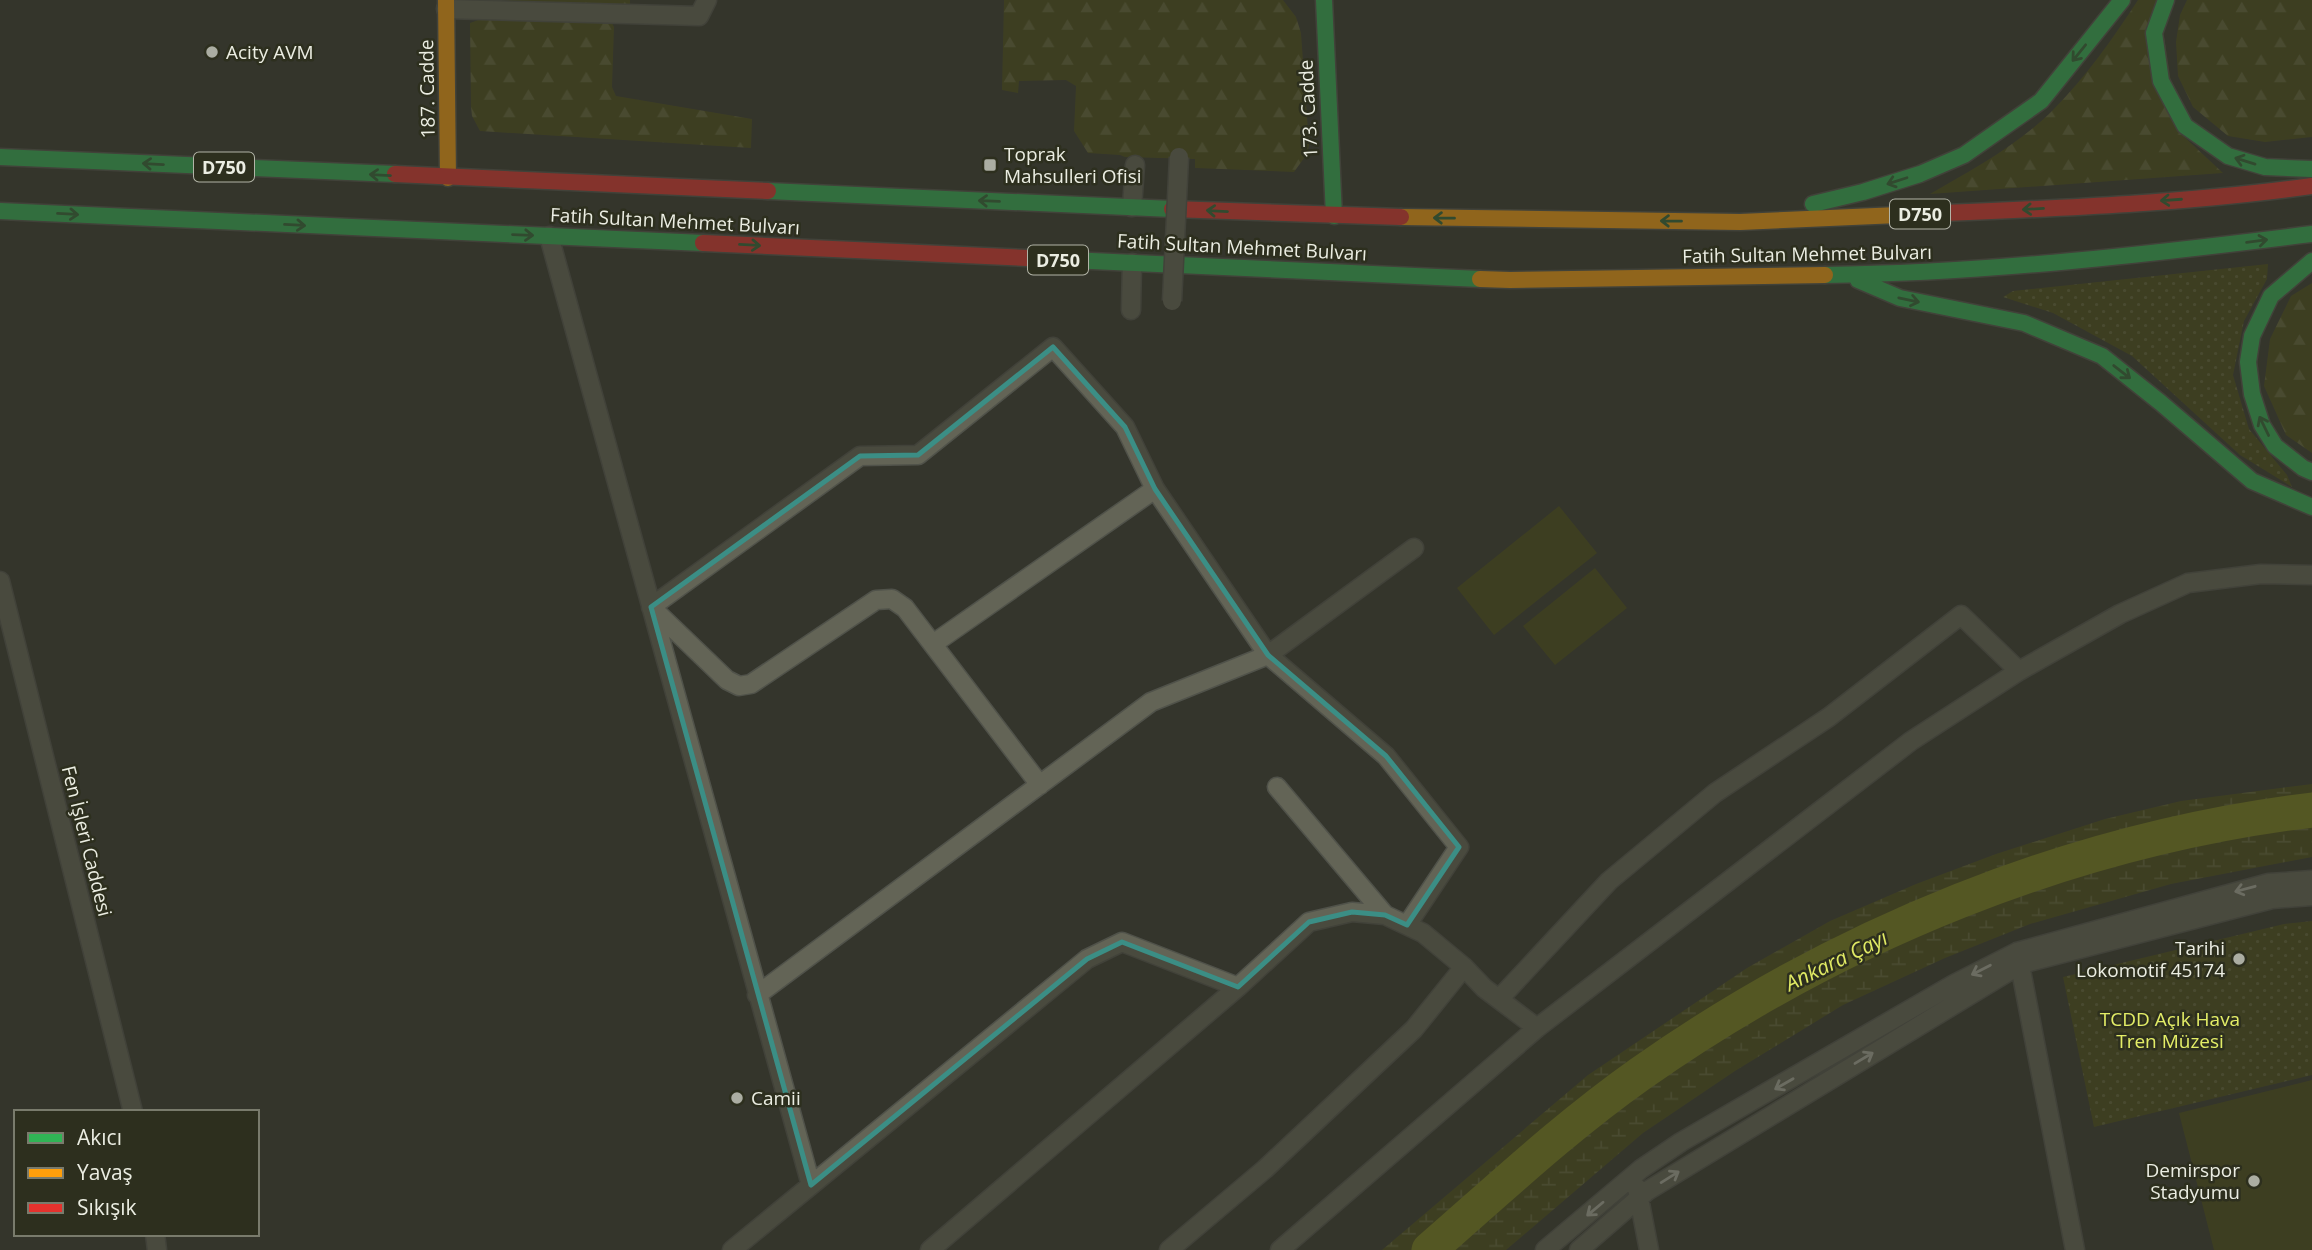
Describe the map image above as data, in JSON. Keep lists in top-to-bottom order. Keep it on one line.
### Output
{"streets":{"main road":["187. Cadde","173. Cadde","D750","Fatih Sultan Mehmet Bulvarı"],"street":["Fen İşleri Caddesi"]},"crossings":[["187. Cadde","Fatih Sultan Mehmet Bulvarı"],["173. Cadde","Fatih Sultan Mehmet Bulvarı"]],"water":["Ankara Çayı"],"parks":["TCDD Açık Hava Tren Müzesi"],"places":{"other":["Acity AVM","Tarihi Lokomotif 45174","Camii","Demirspor Stadyumu"],"transit":["Toprak Mahsulleri Ofisi"]},"legend":["Akıcı","Yavaş","Sıkışık"]}
